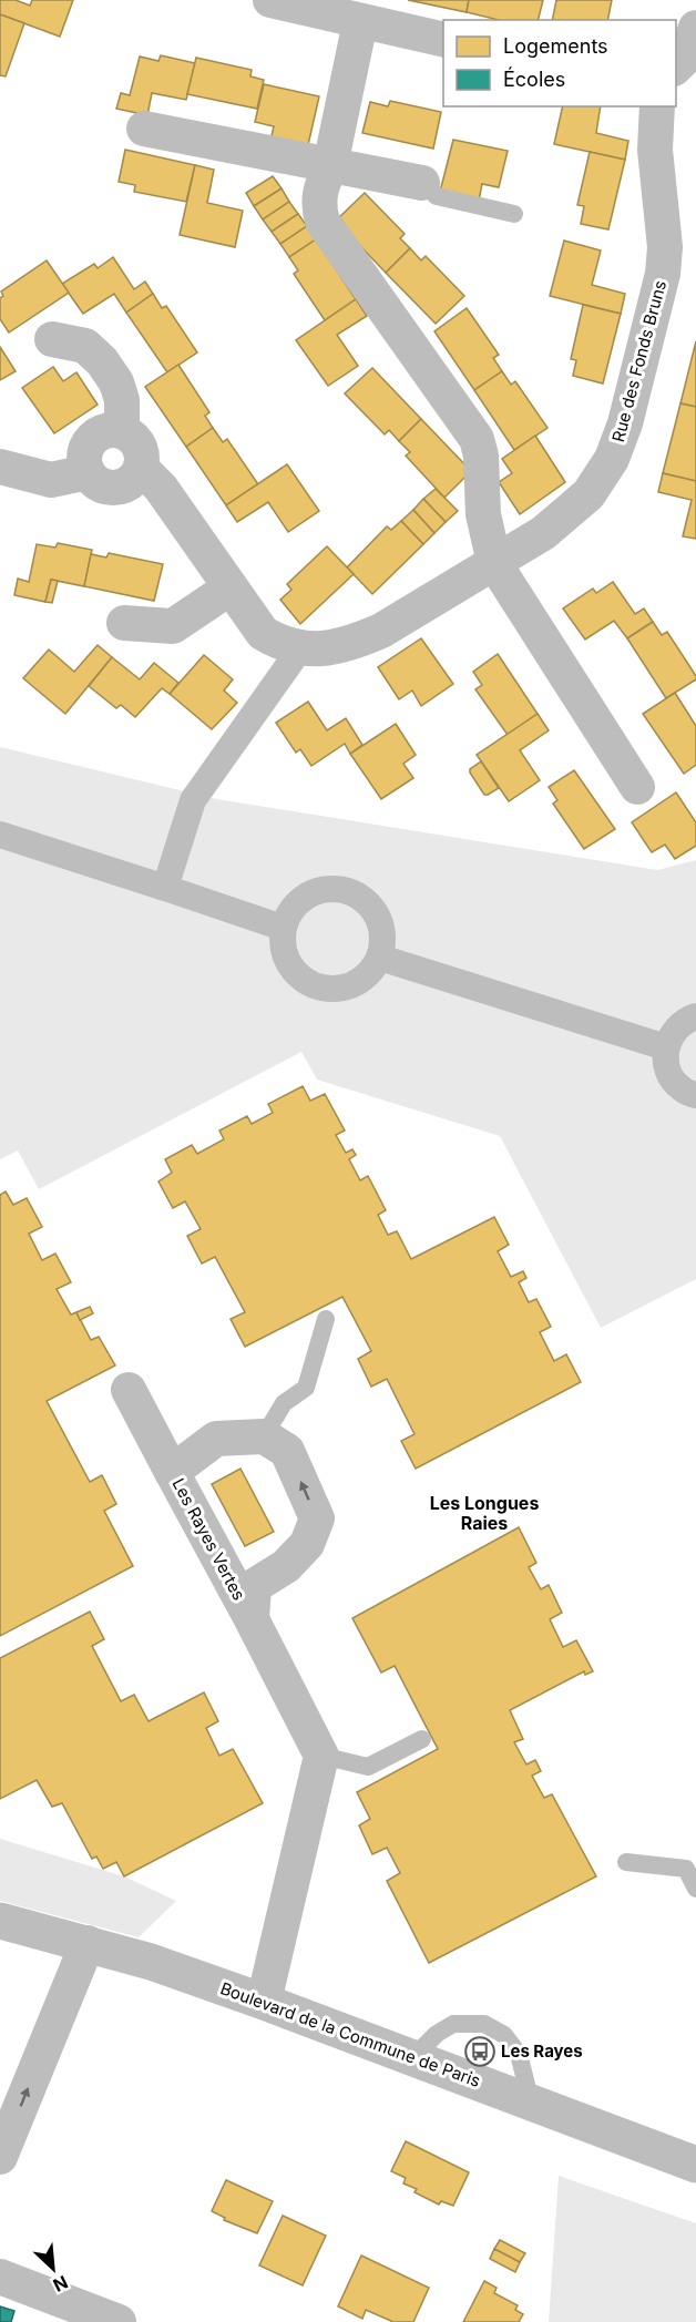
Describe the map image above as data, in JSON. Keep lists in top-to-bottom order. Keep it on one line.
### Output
{"streets":{"street":["Rue des Fonds Bruns","Les Rayes Vertes","Boulevard de la Commune de Paris"]},"districts":["Les Longues Raies"],"places":{"bus stop":["Les Rayes"]},"legend":["Logements","Écoles"],"north":"bottom right"}
